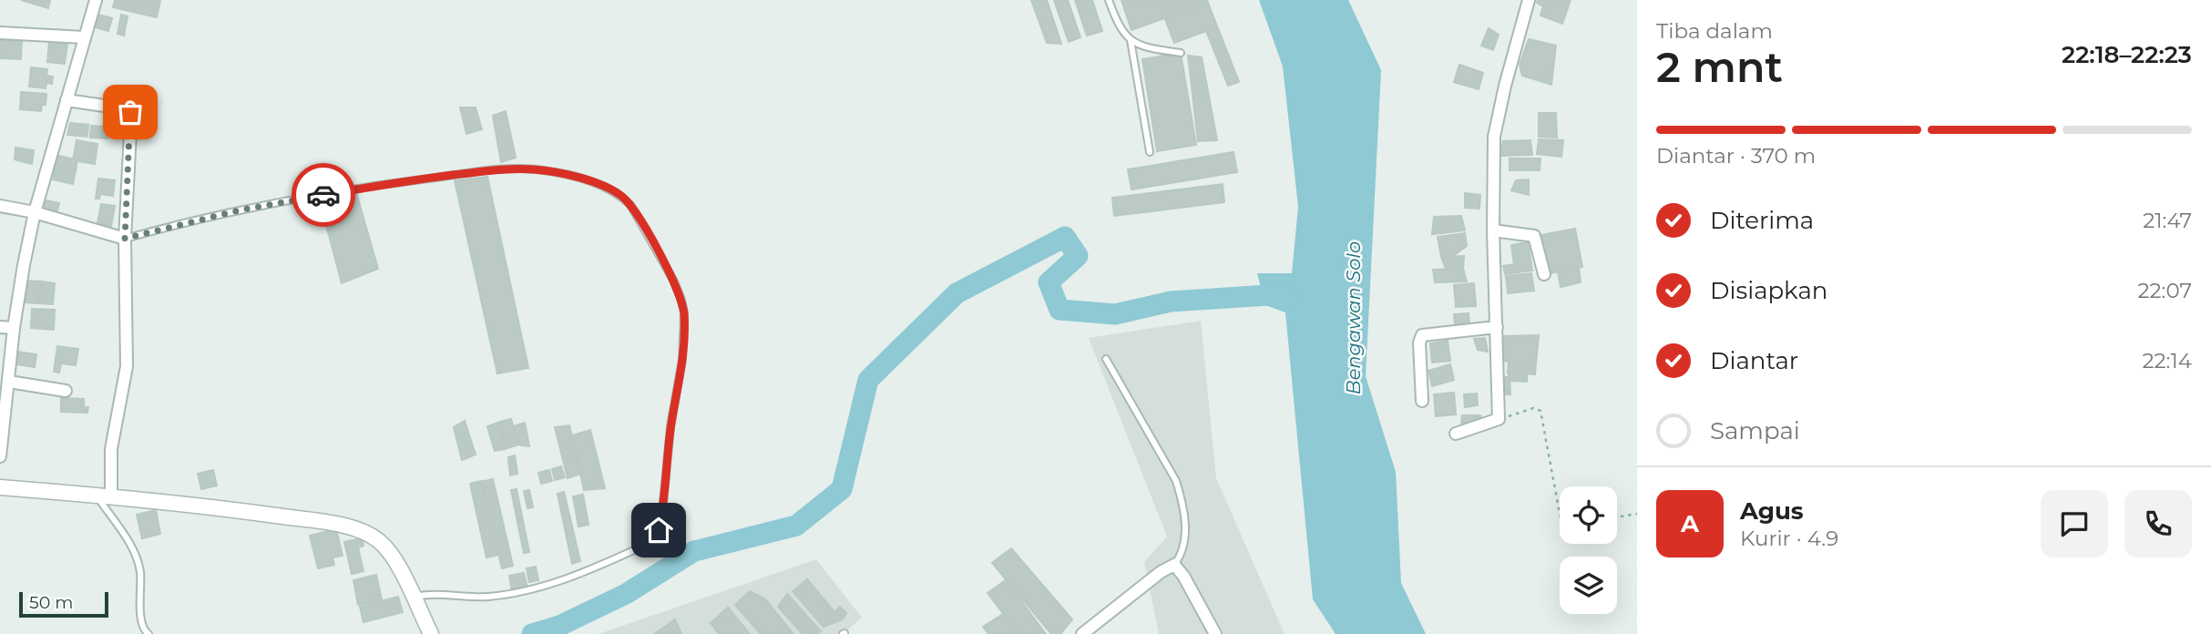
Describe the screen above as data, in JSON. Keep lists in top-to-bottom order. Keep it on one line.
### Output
{"water":["Bengawan Solo"],"scale_bar":"50 m","page":{"heading":["2 mnt","Tiba dalam","22:18–22:23"],"panel":["Agus","Kurir · 4.9"],"bar":"Diantar · 370 m","list":[["Diterima","21:47"],["Disiapkan","22:07"],["Diantar","22:14"],"Sampai"],"round":"A","scale":"50 m"}}
